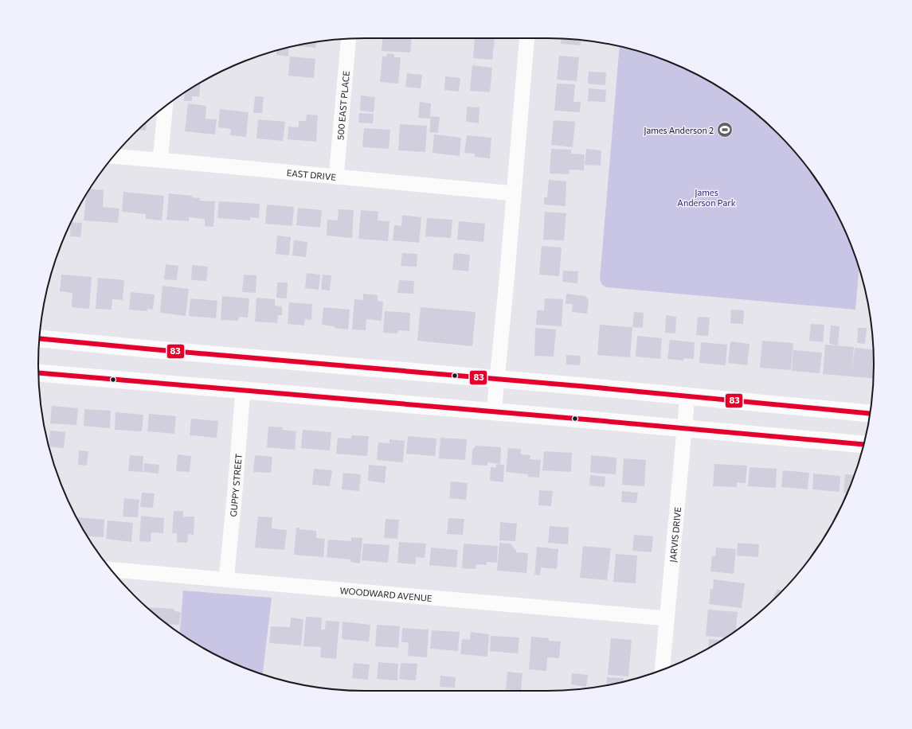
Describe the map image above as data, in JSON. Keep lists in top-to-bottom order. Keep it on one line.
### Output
{"streets":{"street":["500 EAST PLACE","EAST DRIVE","GUPPY STREET","JARVIS DRIVE","WOODWARD AVENUE"]},"crossings":[["500 EAST PLACE","EAST DRIVE"],["GUPPY STREET","WOODWARD AVENUE"],["JARVIS DRIVE","WOODWARD AVENUE"]],"parks":["James Anderson Park"],"places":{"sports":["James Anderson 2"]},"lines":["transit line 83"]}
